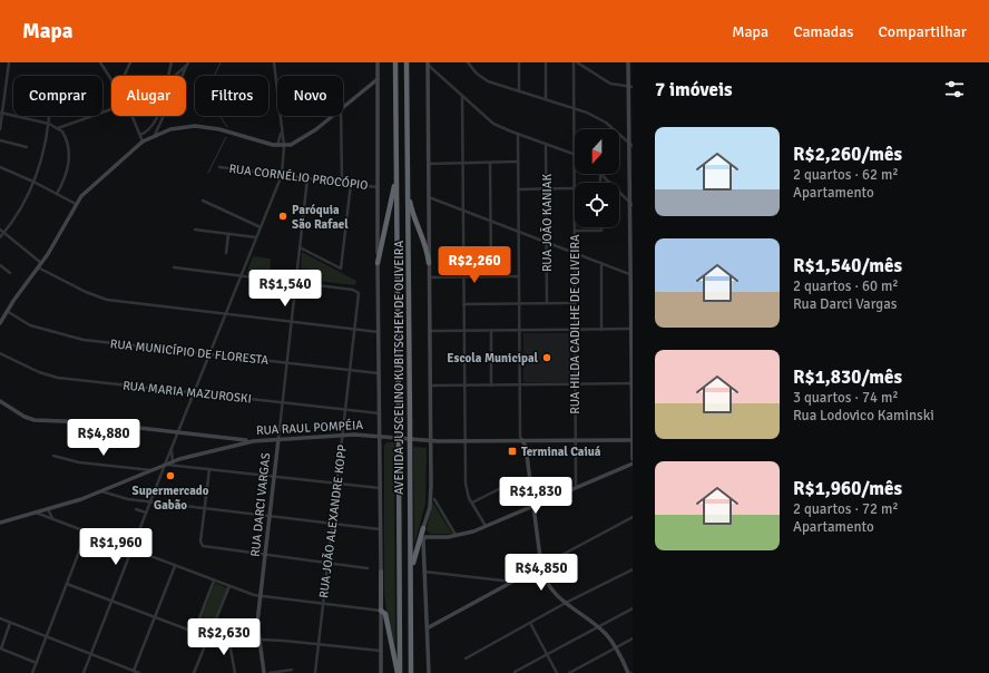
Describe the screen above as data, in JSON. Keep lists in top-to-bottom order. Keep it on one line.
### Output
{"streets":{"highway":["AVENIDA JUSCELINO KUBITSCHEK DE OLIVEIRA"],"main road":["RUA RAUL POMPÉIA","RUA DARCI VARGAS"],"street":["RUA CORNÉLIO PROCÓPIO","RUA JOÃO KANIAK","RUA HILDA CADILHE DE OLIVEIRA","RUA MUNICÍPIO DE FLORESTA","RUA MARIA MAZUROSKI","RUA JOÃO ALEXANDRE KOPP"]},"crossings":[["RUA CORNÉLIO PROCÓPIO","RUA DARCI VARGAS"],["RUA HILDA CADILHE DE OLIVEIRA","RUA RAUL POMPÉIA"],["RUA MUNICÍPIO DE FLORESTA","RUA DARCI VARGAS"],["RUA MUNICÍPIO DE FLORESTA","RUA JOÃO ALEXANDRE KOPP"],["RUA MARIA MAZUROSKI","RUA DARCI VARGAS"],["RUA MARIA MAZUROSKI","RUA JOÃO ALEXANDRE KOPP"],["RUA RAUL POMPÉIA","RUA DARCI VARGAS"],["RUA RAUL POMPÉIA","RUA JOÃO ALEXANDRE KOPP"],["RUA DARCI VARGAS","RUA JOÃO ALEXANDRE KOPP"]],"places":{"other":["Paróquia São Rafael","Escola Municipal","Supermercado Gabão"],"transit":["Terminal Caiuá"]},"north":"bottom","page":{"header":"Mapa","nav":["Mapa","Camadas","Compartilhar"],"heading":"7 imóveis","chip":["Comprar","Alugar","Filtros","Novo"],"list":[{"name":"R$2,260/mês","note":"2 quartos · 62 m² · Apartamento"},{"name":"R$1,540/mês","note":"2 quartos · 60 m² · Rua Darci Vargas"},{"name":"R$1,830/mês","note":"3 quartos · 74 m² · Rua Lodovico Kaminski"},{"name":"R$1,960/mês","note":"2 quartos · 72 m² · Apartamento"}],"price":["R$2,260","R$1,540","R$4,880","R$1,830","R$1,960","R$4,850","R$2,630"]}}
